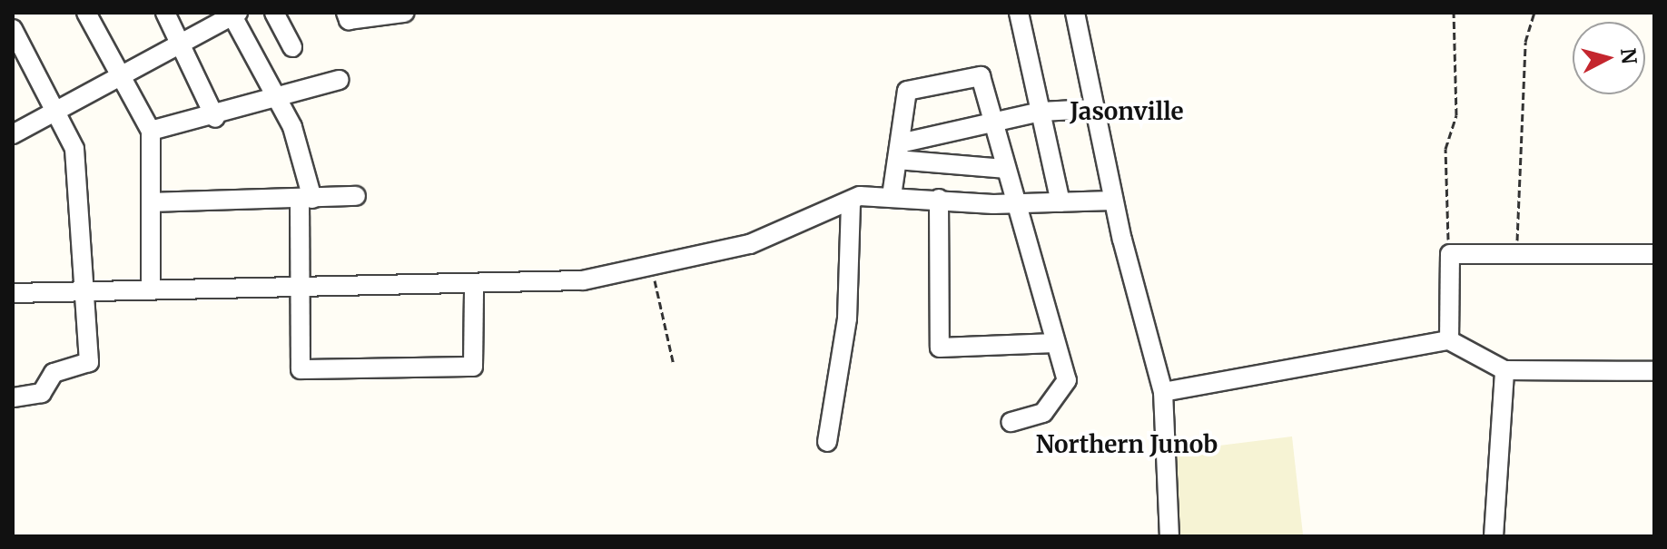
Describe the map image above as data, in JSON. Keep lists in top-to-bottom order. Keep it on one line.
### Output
{"districts":["Jasonville","Northern Junob"],"north":"right"}
